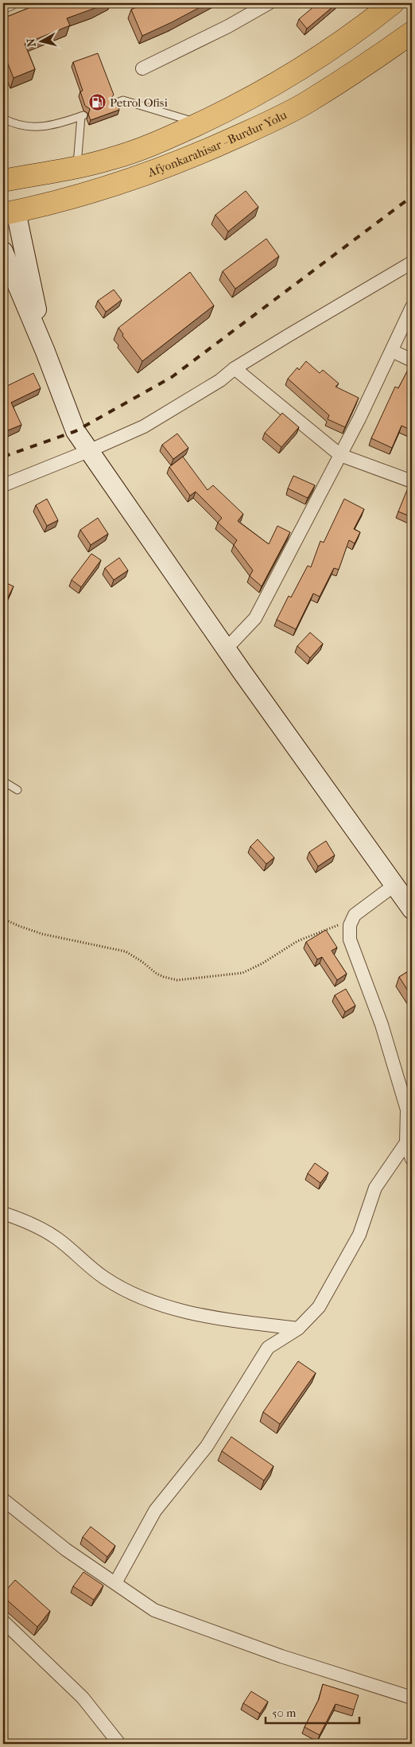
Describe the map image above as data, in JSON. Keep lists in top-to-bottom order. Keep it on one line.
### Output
{"streets":{"highway":["Afyonkarahisar - Burdur Yolu"]},"places":{"fuel station":["Petrol Ofisi"]},"scale_bar":"50 m","north":"left"}
